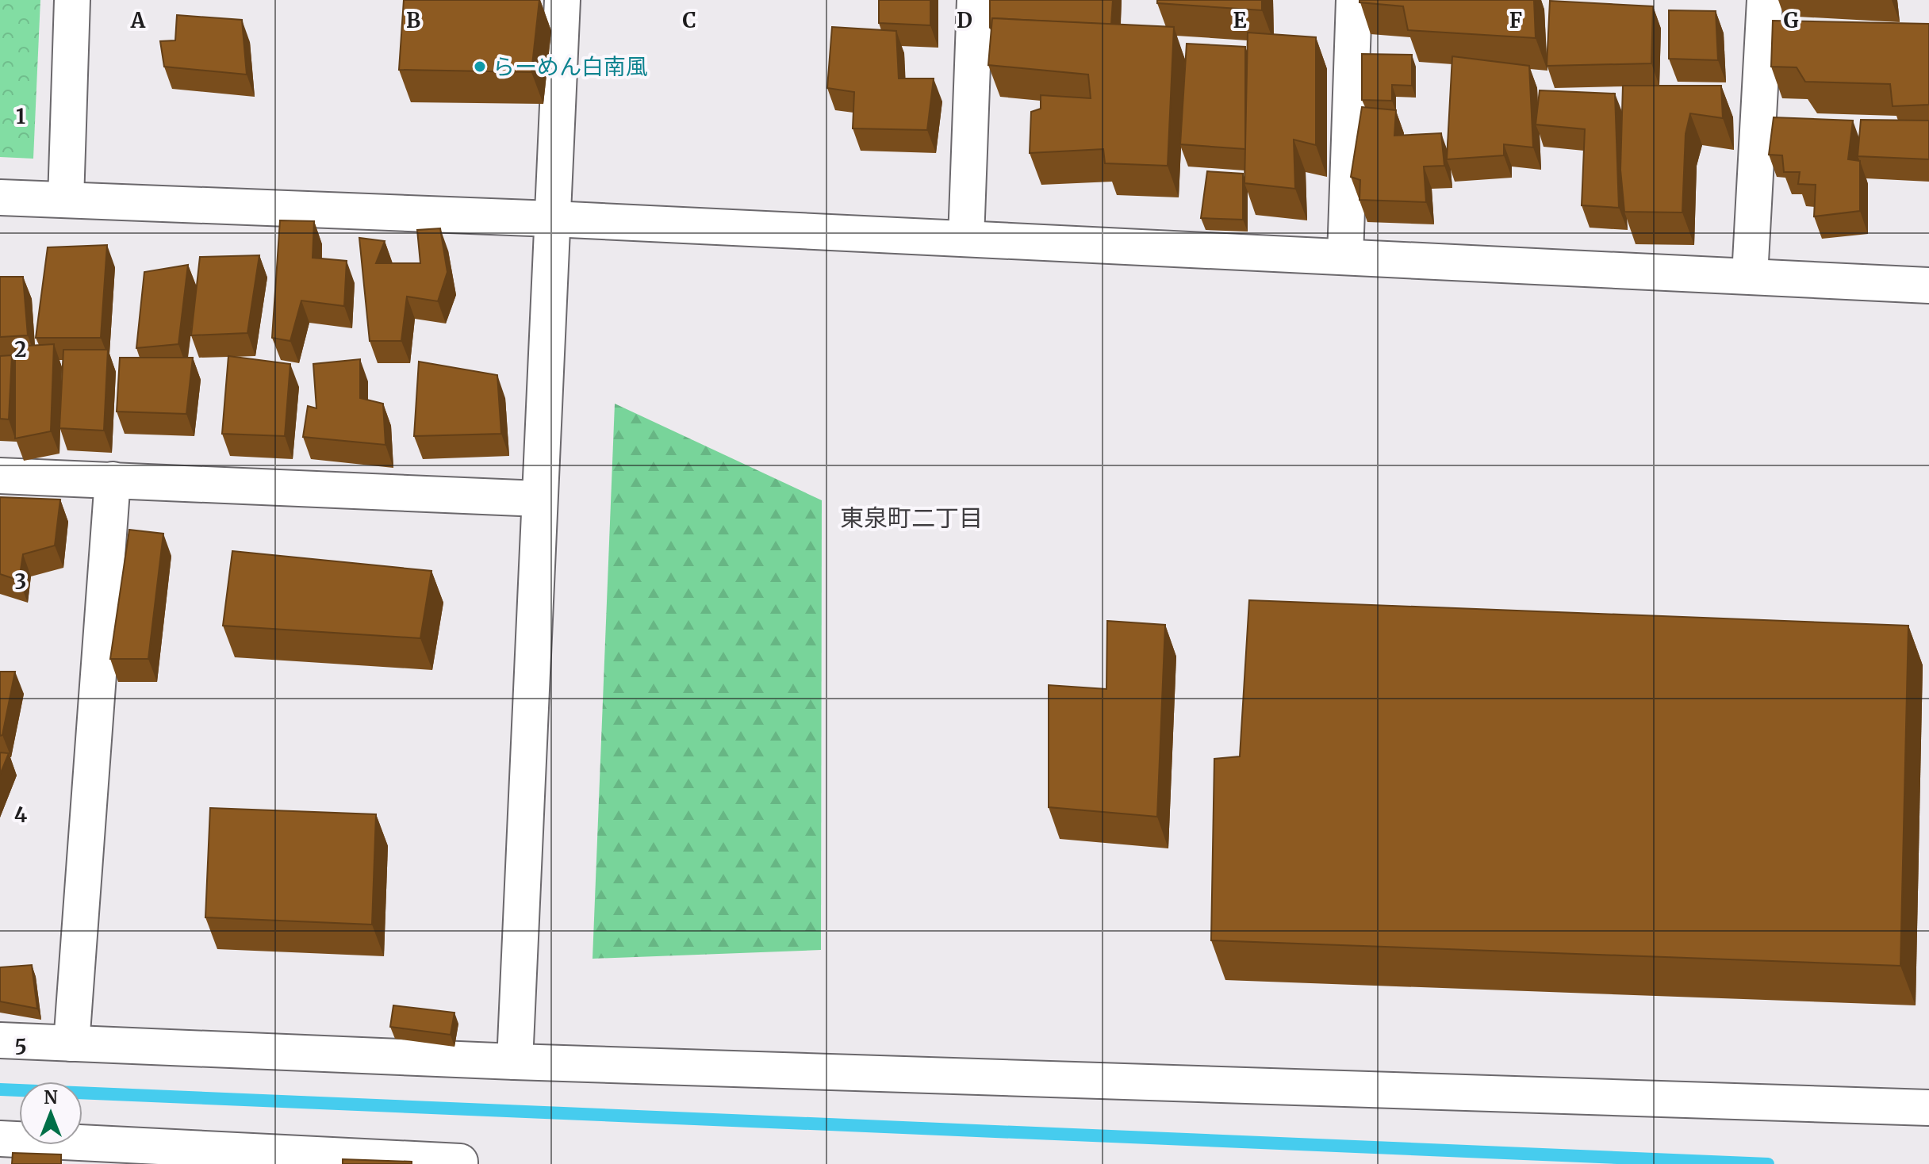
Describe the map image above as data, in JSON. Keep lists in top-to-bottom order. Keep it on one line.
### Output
{"districts":["東泉町二丁目"],"places":["らーめん白南風"],"north":"top","grid":{"columns":["A","B","C","D","E","F","G"],"rows":["1","2","3","4","5"]}}
